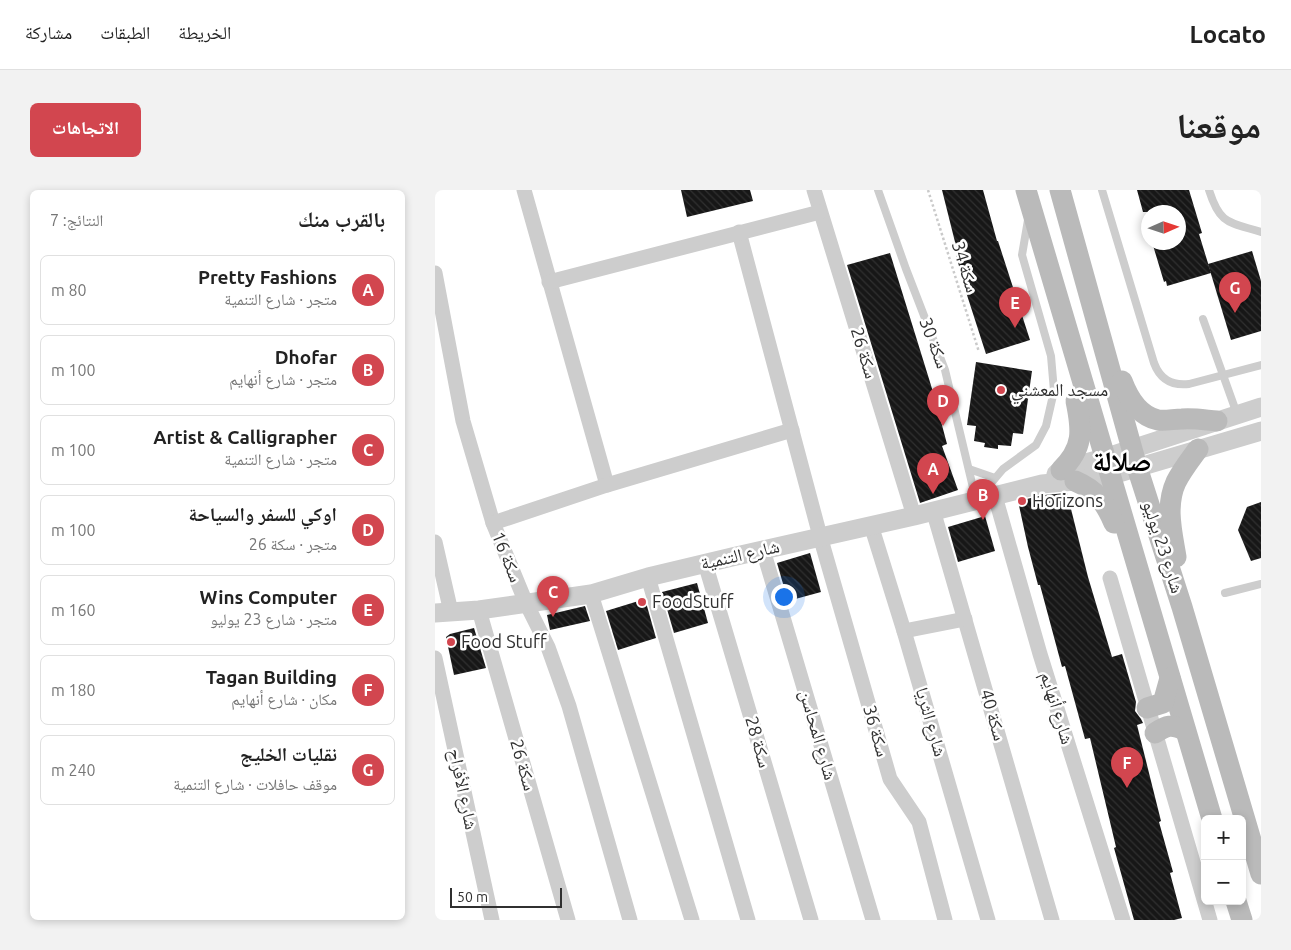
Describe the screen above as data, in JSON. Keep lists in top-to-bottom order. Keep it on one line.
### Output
{"streets":{"main road":["شارع 23 يوليو"],"street":["سكة 26","شارع التنمية","سكة 16","شارع أنهايم","سكة 40","شارع الثريا","سكة 36","شارع المحاسن","سكة 28","شارع الأفراح"],"lane":["سكة 30"],"path":["سكة 34"]},"crossings":[["سكة 30","شارع التنمية"],["سكة 26","شارع التنمية"],["شارع 23 يوليو","شارع التنمية"],["شارع التنمية","سكة 16"],["شارع التنمية","شارع أنهايم"],["شارع التنمية","سكة 40"],["شارع التنمية","شارع الثريا"],["شارع التنمية","سكة 36"],["شارع التنمية","شارع المحاسن"],["شارع التنمية","سكة 28"]],"districts":["صلالة"],"places":["مسجد المعشني","Horizons","FoodStuff","Food Stuff"],"scale_bar":"50 m","north":"right","page":{"header":"Locato","nav":["الخريطة","الطبقات","مشاركة"],"title":"موقعنا","buttons":"الاتجاهات","heading":["بالقرب منك","النتائج: 7"],"list":[{"mark":"A","name":"Pretty Fashions","note":"متجر · شارع التنمية","value":"80 m"},{"mark":"B","name":"Dhofar","note":"متجر · شارع أنهايم","value":"100 m"},{"mark":"C","name":"Artist & Calligrapher","note":"متجر · شارع التنمية","value":"100 m"},{"mark":"D","name":"اوكي للسفر والسياحة","note":"متجر · سكة 26","value":"100 m"},{"mark":"E","name":"Wins Computer","note":"متجر · شارع 23 يوليو","value":"160 m"},{"mark":"F","name":"Tagan Building","note":"مكان · شارع أنهايم","value":"180 m"},{"mark":"G","name":"نقليات الخليج","note":"موقف حافلات · شارع التنمية","value":"240 m"}],"pins":["G","E","D","A","B","C","F"],"map_buttons":["+","−"],"scale":"50 m"}}
